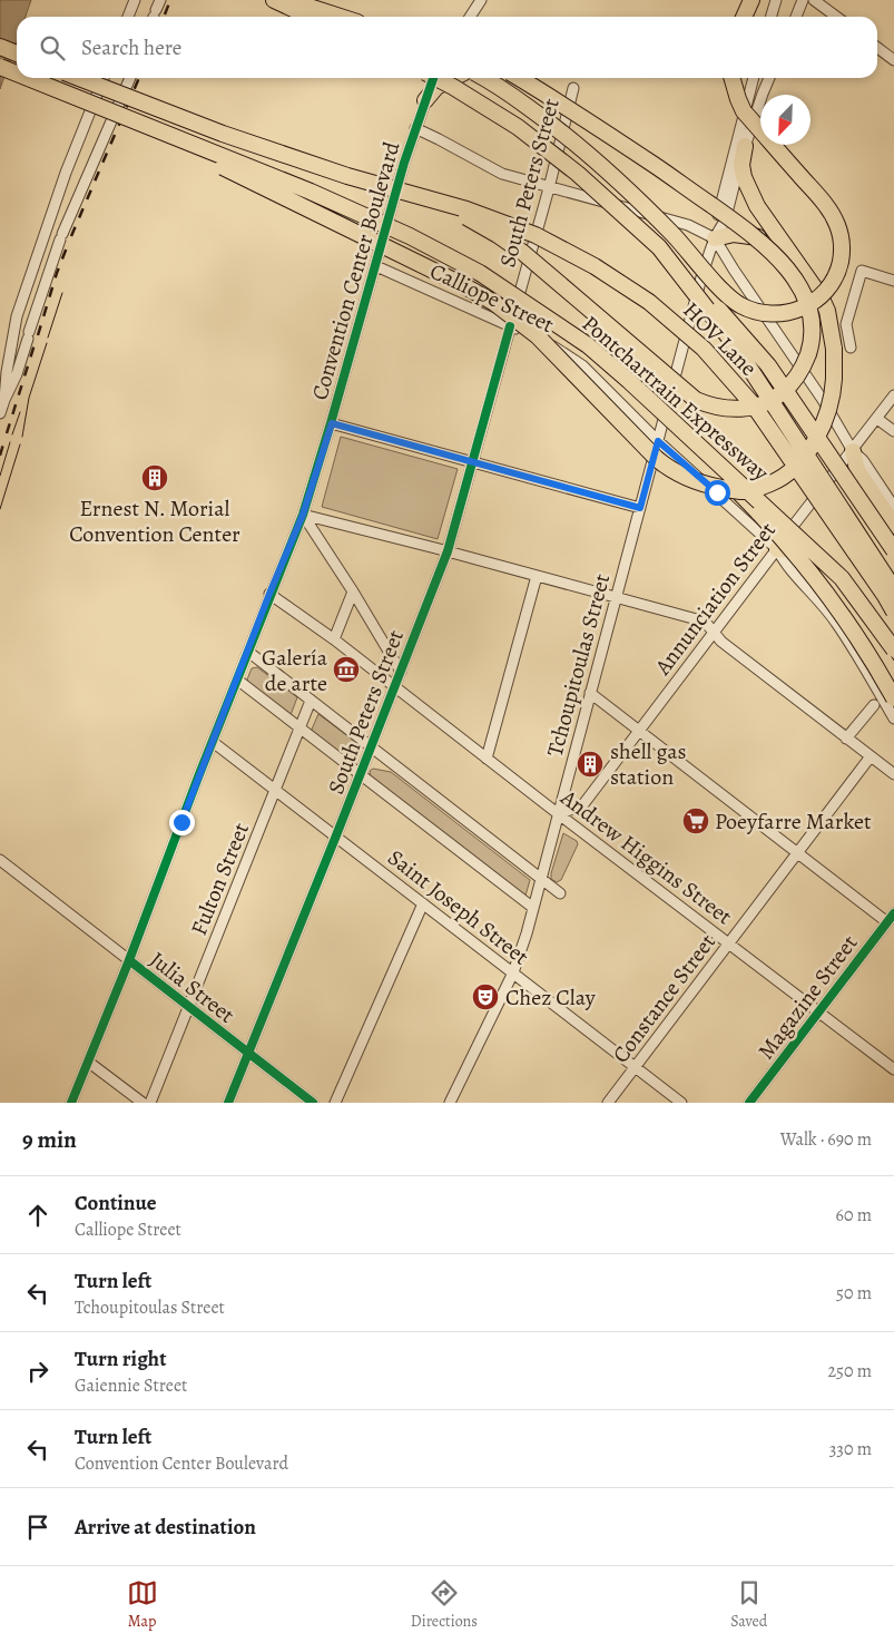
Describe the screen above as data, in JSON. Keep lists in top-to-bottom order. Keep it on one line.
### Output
{"streets":{"highway":["HOV Lane","Pontchartrain Expressway"],"street":["South Peters Street","Convention Center Boulevard","Calliope Street","Annunciation Street","Tchoupitoulas Street","Andrew Higgins Street","Fulton Street","Saint Joseph Street","Julia Street","Magazine Street","Constance Street"]},"crossings":[["South Peters Street","Calliope Street"],["South Peters Street","Andrew Higgins Street"],["South Peters Street","Saint Joseph Street"],["South Peters Street","Julia Street"],["Convention Center Boulevard","Calliope Street"],["Convention Center Boulevard","Andrew Higgins Street"],["Convention Center Boulevard","Saint Joseph Street"],["Convention Center Boulevard","Julia Street"],["Calliope Street","Annunciation Street"],["Calliope Street","Tchoupitoulas Street"],["Annunciation Street","Tchoupitoulas Street"],["Annunciation Street","Andrew Higgins Street"],["Tchoupitoulas Street","Andrew Higgins Street"],["Tchoupitoulas Street","Saint Joseph Street"],["Andrew Higgins Street","Magazine Street"],["Andrew Higgins Street","Constance Street"],["Fulton Street","Saint Joseph Street"],["Fulton Street","Julia Street"],["Saint Joseph Street","Constance Street"]],"places":{"building":["Ernest N. Morial Convention Center","shell gas station"],"museum":["Galería de arte"],"supermarket":["Poeyfarre Market"],"theatre":["Chez Clay"]},"north":"bottom left","page":{"search":"Search here","heading":["9 min","Walk · 690 m"],"list":[["Continue","Calliope Street","60 m"],["Turn left","Tchoupitoulas Street","50 m"],["Turn right","Gaiennie Street","250 m"],["Turn left","Convention Center Boulevard","330 m"],"Arrive at destination"],"nav":["Map","Directions","Saved"]}}
